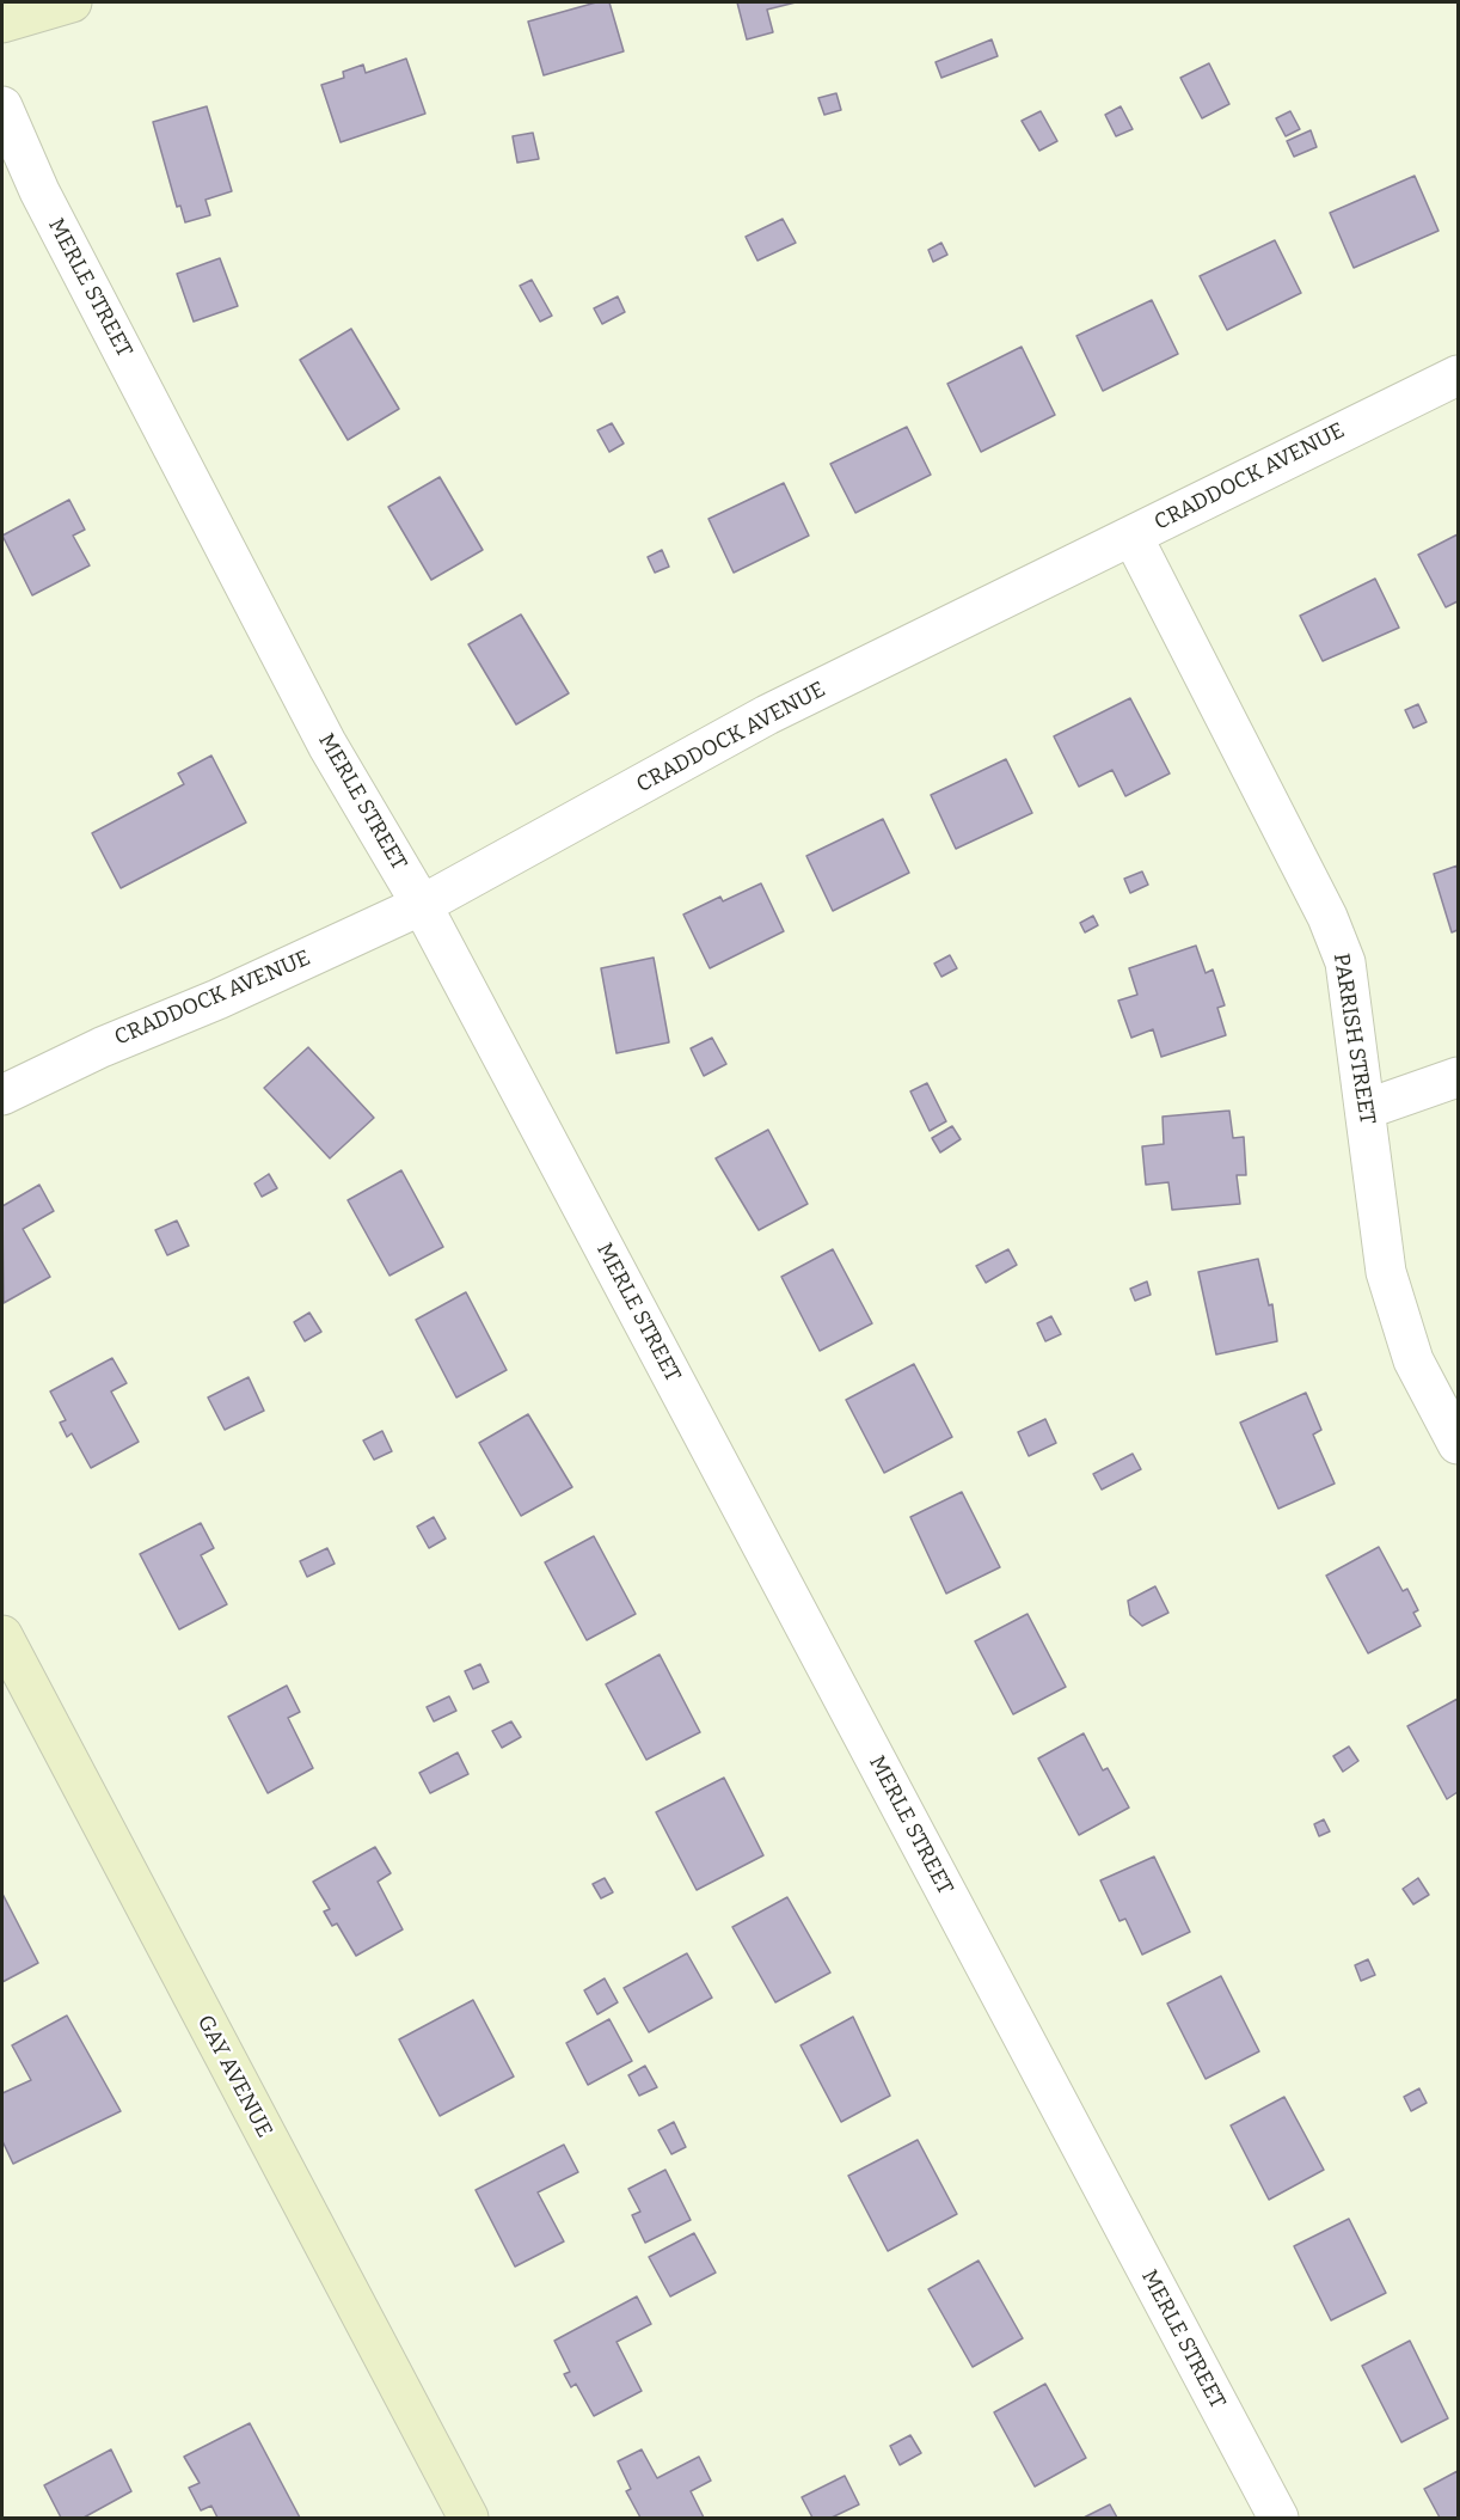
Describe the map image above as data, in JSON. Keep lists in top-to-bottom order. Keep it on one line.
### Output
{"streets":{"street":["MERLE STREET","CRADDOCK AVENUE","PARRISH STREET","GAY AVENUE"]},"crossings":[["MERLE STREET","CRADDOCK AVENUE"],["CRADDOCK AVENUE","PARRISH STREET"]]}
